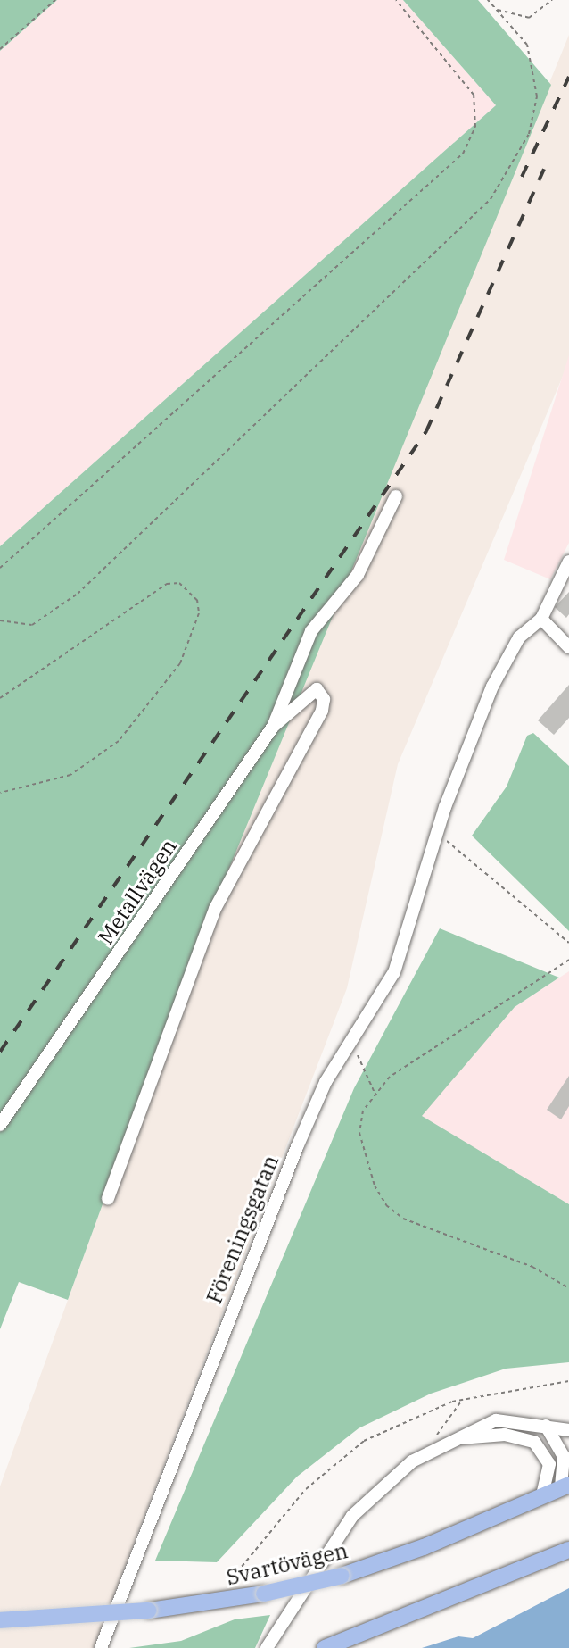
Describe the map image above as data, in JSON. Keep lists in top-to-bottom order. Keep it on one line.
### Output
{"streets":{"main road":["Svartövägen"],"street":["Metallvägen","Föreningsgatan"]}}
